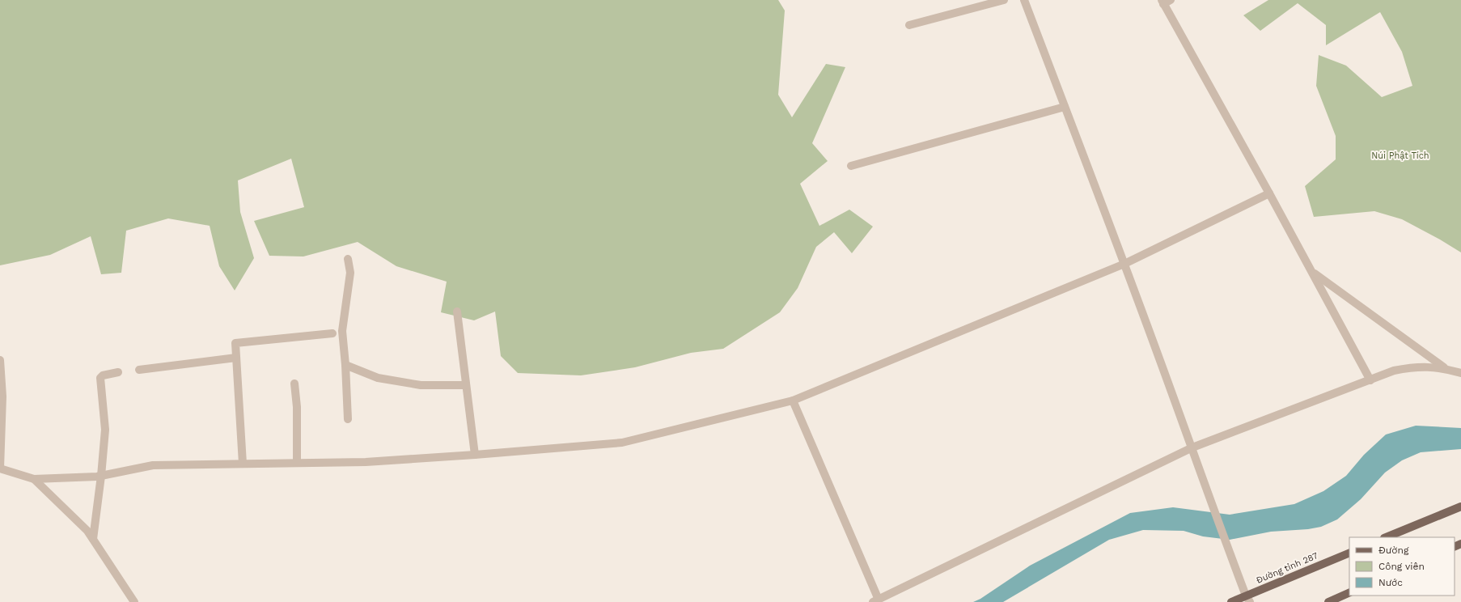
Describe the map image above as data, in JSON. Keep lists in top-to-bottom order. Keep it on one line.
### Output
{"streets":{"main road":["Đường tỉnh 287"]},"parks":["Núi Phật Tích"],"legend":["Đường","Công viên","Nước"]}
